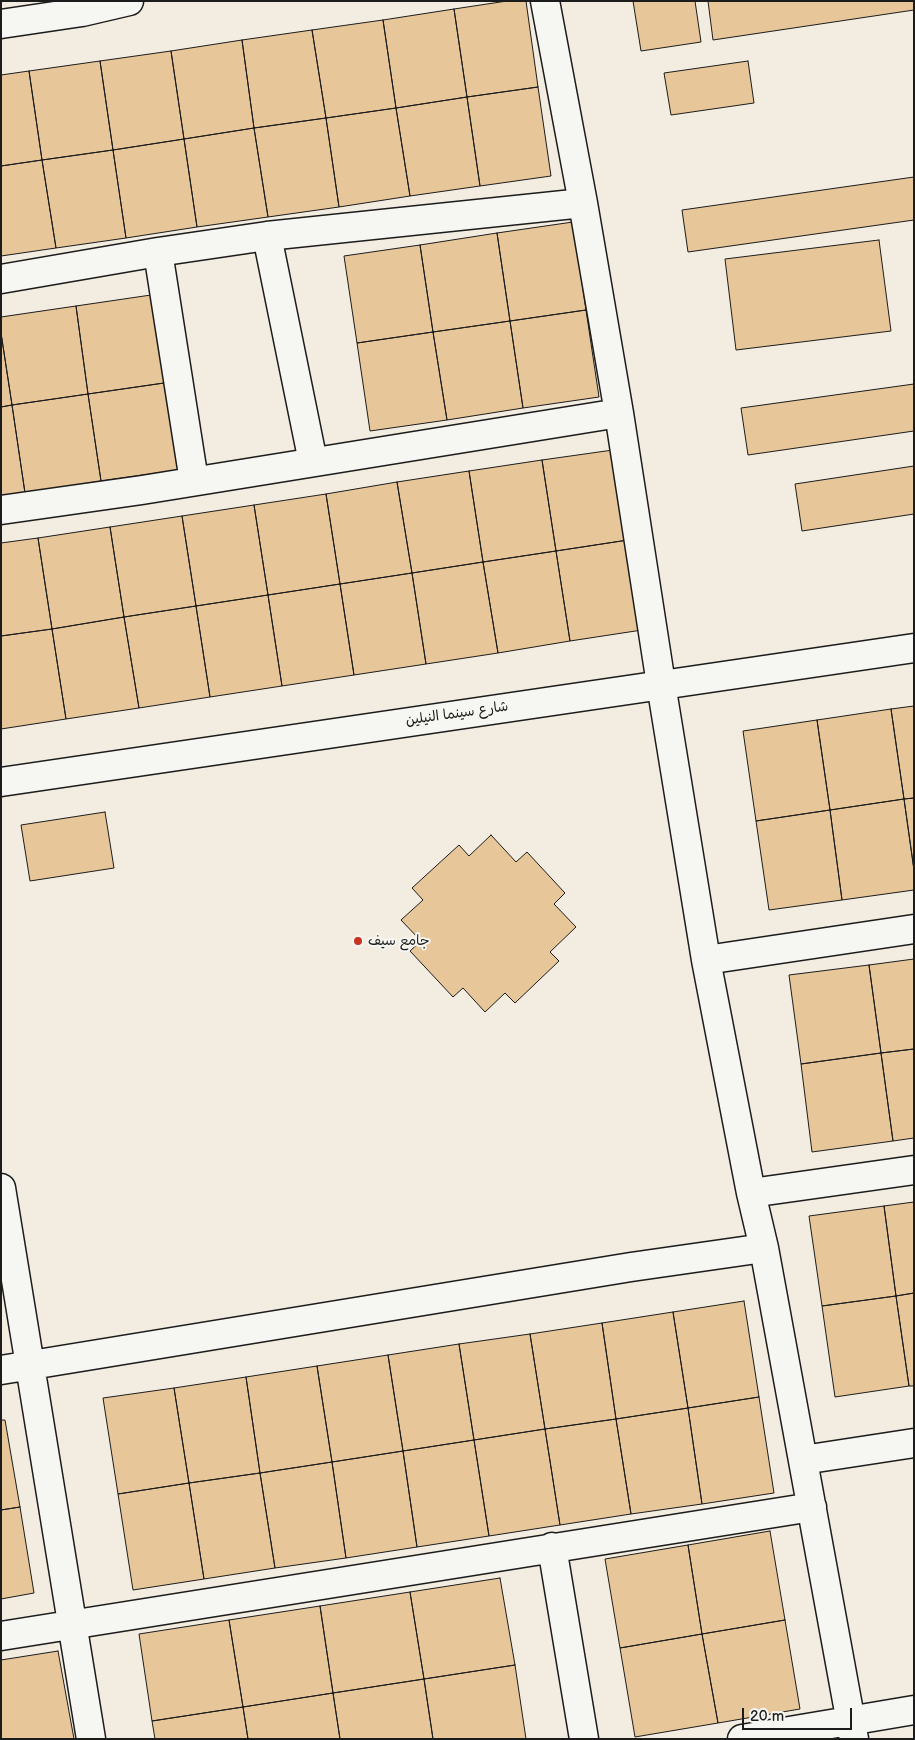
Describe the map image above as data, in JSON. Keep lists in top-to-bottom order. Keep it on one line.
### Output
{"streets":{"street":["شارع سينما النيلين"]},"places":["جامع سيف"],"scale_bar":"20 m"}
